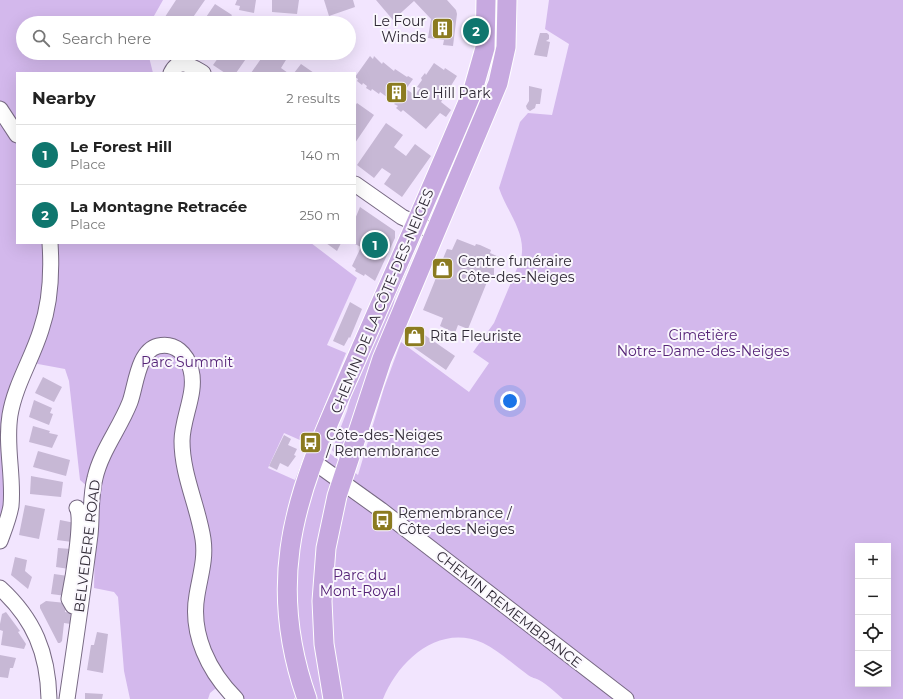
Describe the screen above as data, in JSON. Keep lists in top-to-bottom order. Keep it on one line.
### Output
{"streets":{"main road":["CHEMIN DE LA CÔTE-DES-NEIGES"],"street":["BELVEDERE ROAD","CHEMIN REMEMBRANCE"]},"crossings":[["CHEMIN DE LA CÔTE-DES-NEIGES","CHEMIN REMEMBRANCE"]],"parks":["Cimetière Notre-Dame-des-Neiges","Parc Summit","Parc du Mont-Royal"],"places":{"building":["Le Four Winds","Le Hill Park"],"shop":["Centre funéraire Côte-des-Neiges","Rita Fleuriste"],"bus stop":["Côte-des-Neiges / Remembrance","Remembrance / Côte-des-Neiges"]},"page":{"pins":["2","1"],"search":"Search here","heading":["Nearby","2 results"],"list":[{"mark":"1","name":"Le Forest Hill","note":"Place","value":"140 m"},{"mark":"2","name":"La Montagne Retracée","note":"Place","value":"250 m"}],"map_buttons":["+","−"]}}
